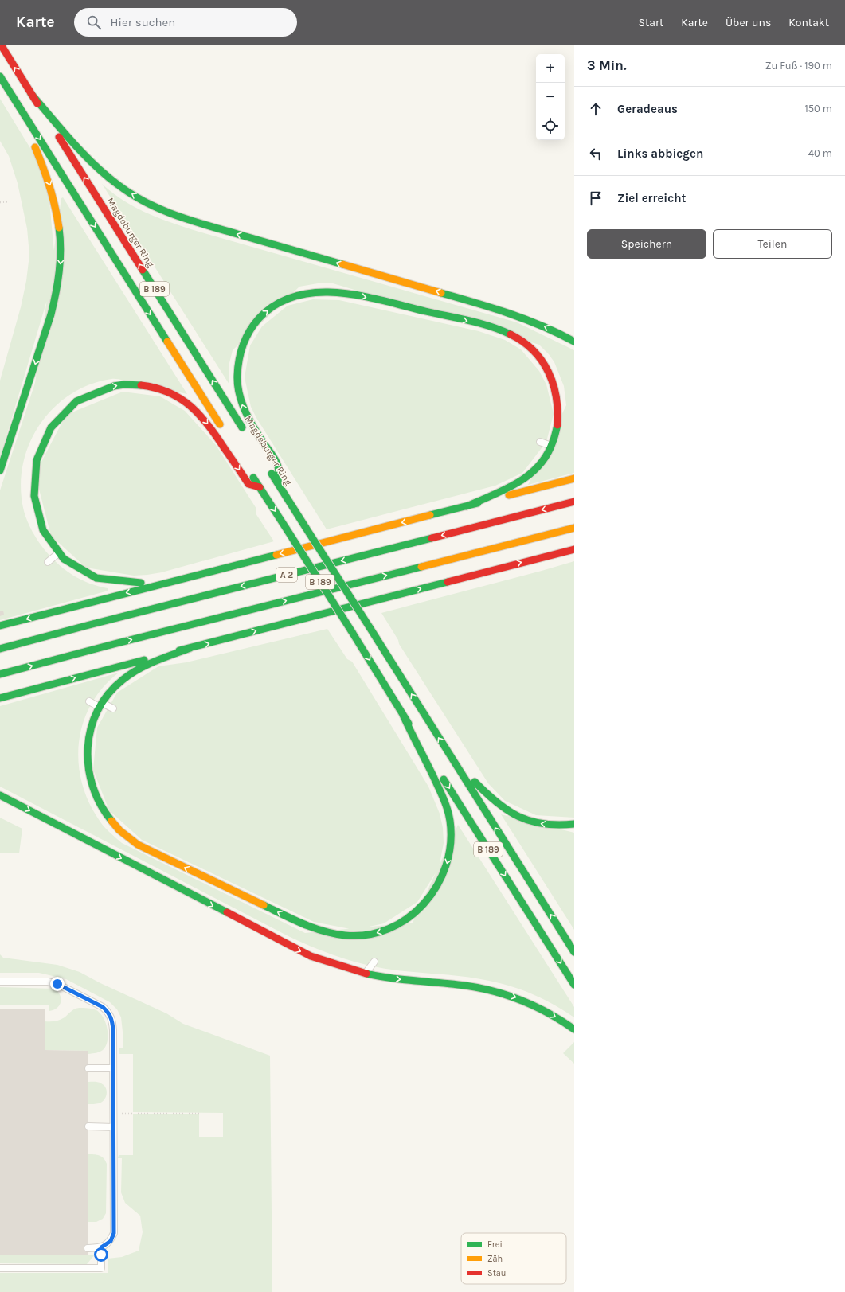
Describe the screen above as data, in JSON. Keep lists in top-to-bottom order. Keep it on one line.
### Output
{"streets":{"highway":["Magdeburger Ring","B 189","A 2"]},"crossings":[["Magdeburger Ring","B 189"]],"legend":["Frei","Zäh","Stau"],"page":{"header":"Karte","search":"Hier suchen","nav":["Start","Karte","Über uns","Kontakt"],"heading":["3 Min.","Zu Fuß · 190 m"],"map_buttons":["+","−"],"list":[["Geradeaus","150 m"],["Links abbiegen","40 m"],"Ziel erreicht"],"buttons":["Speichern","Teilen"]}}
